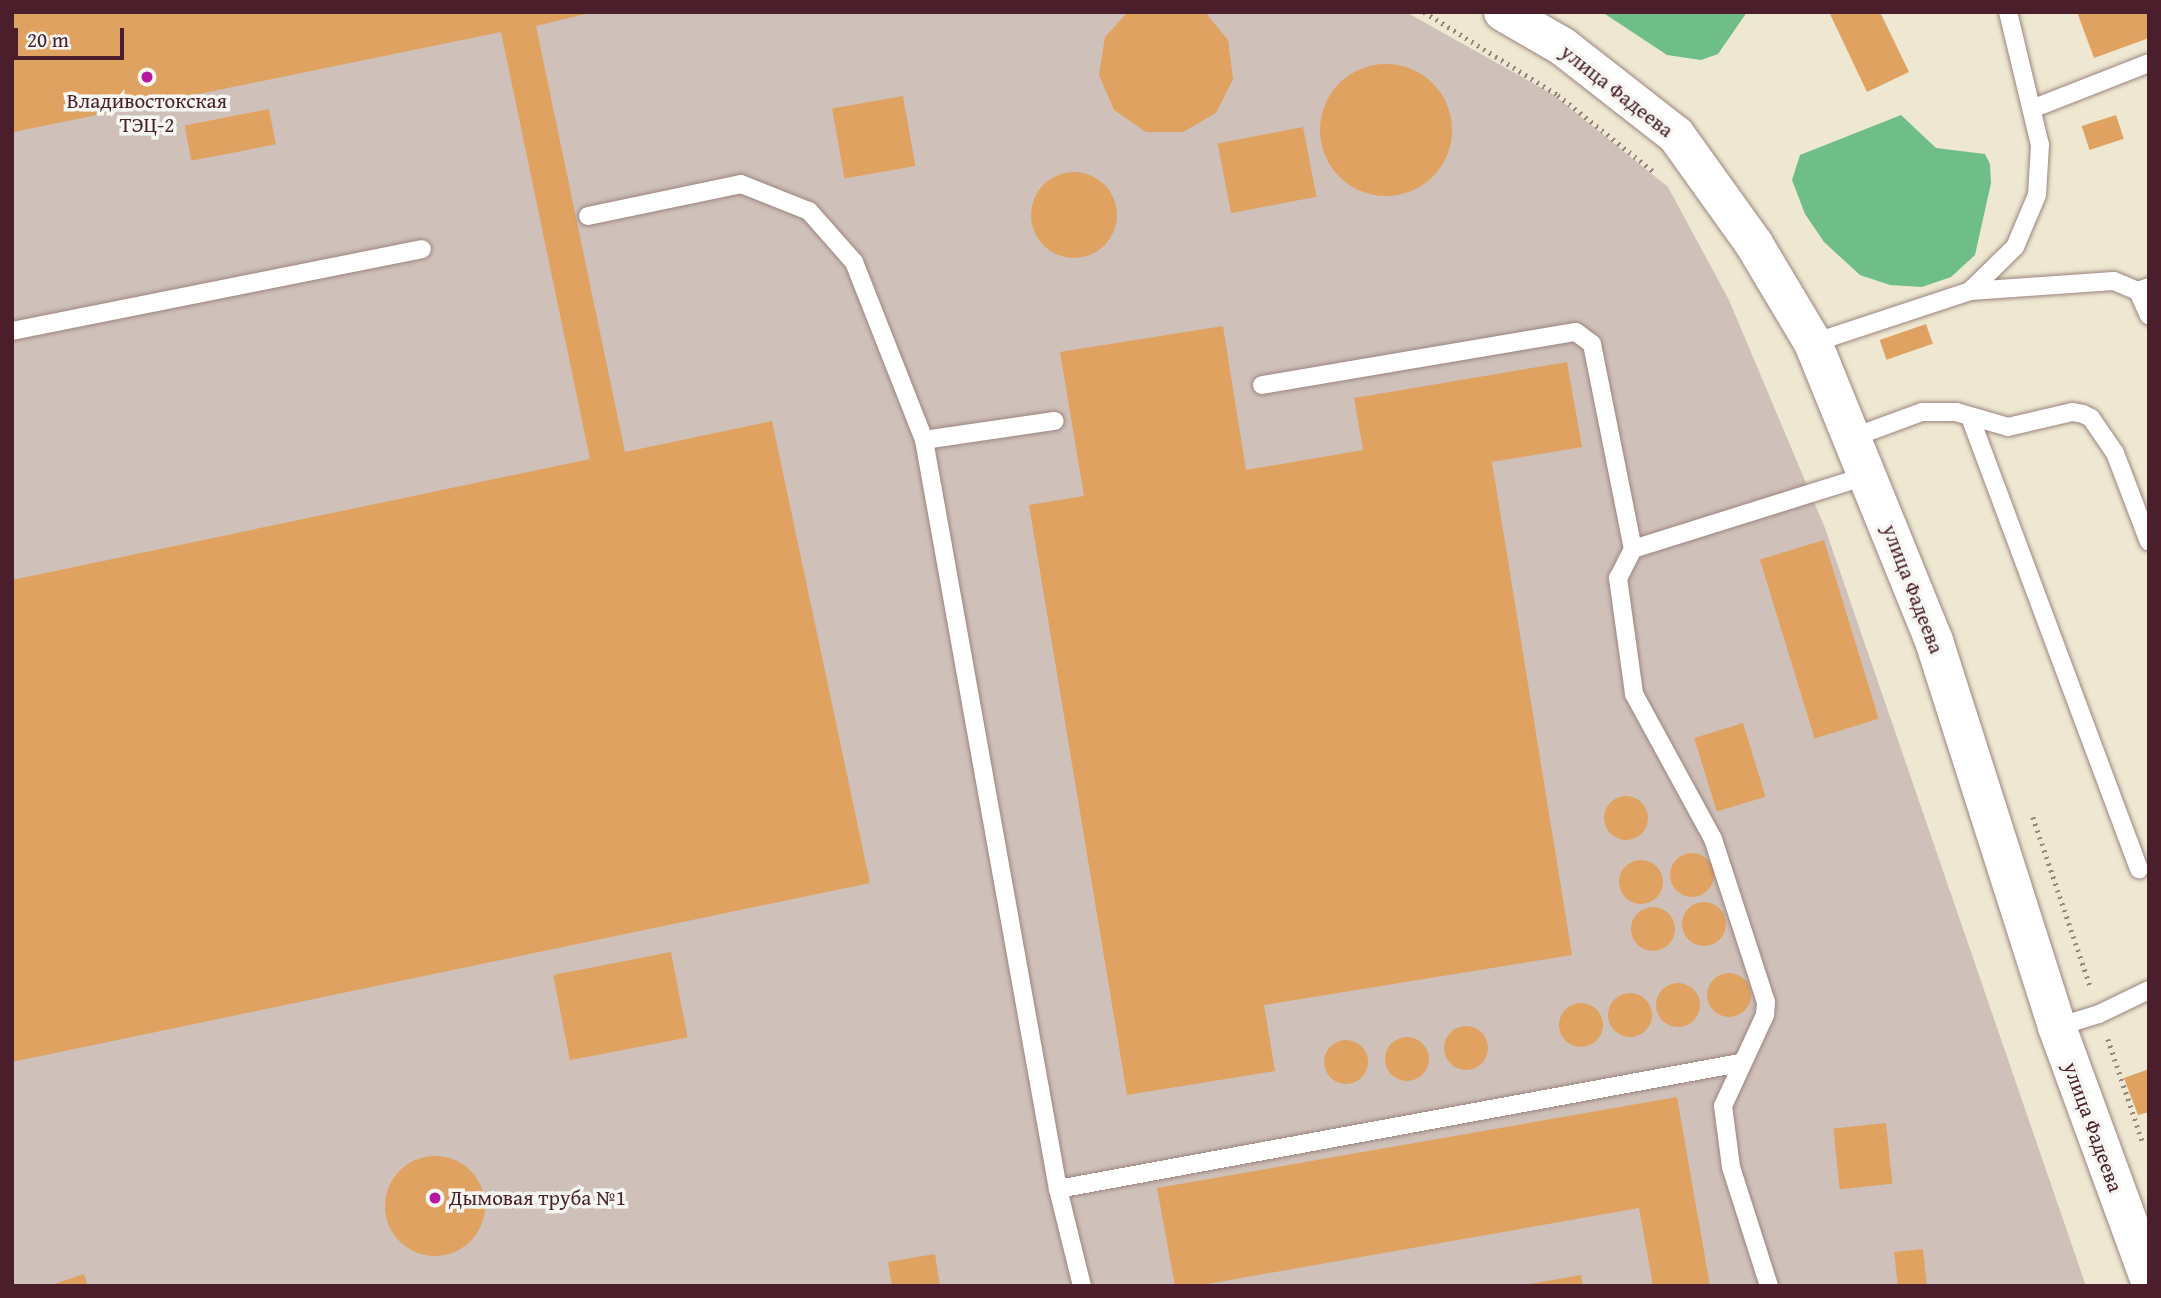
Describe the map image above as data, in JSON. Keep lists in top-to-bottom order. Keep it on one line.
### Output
{"streets":{"main road":["улица Фадеева"]},"places":["Владивостокская ТЭЦ-2","Дымовая труба №1"],"scale_bar":"20 m"}
